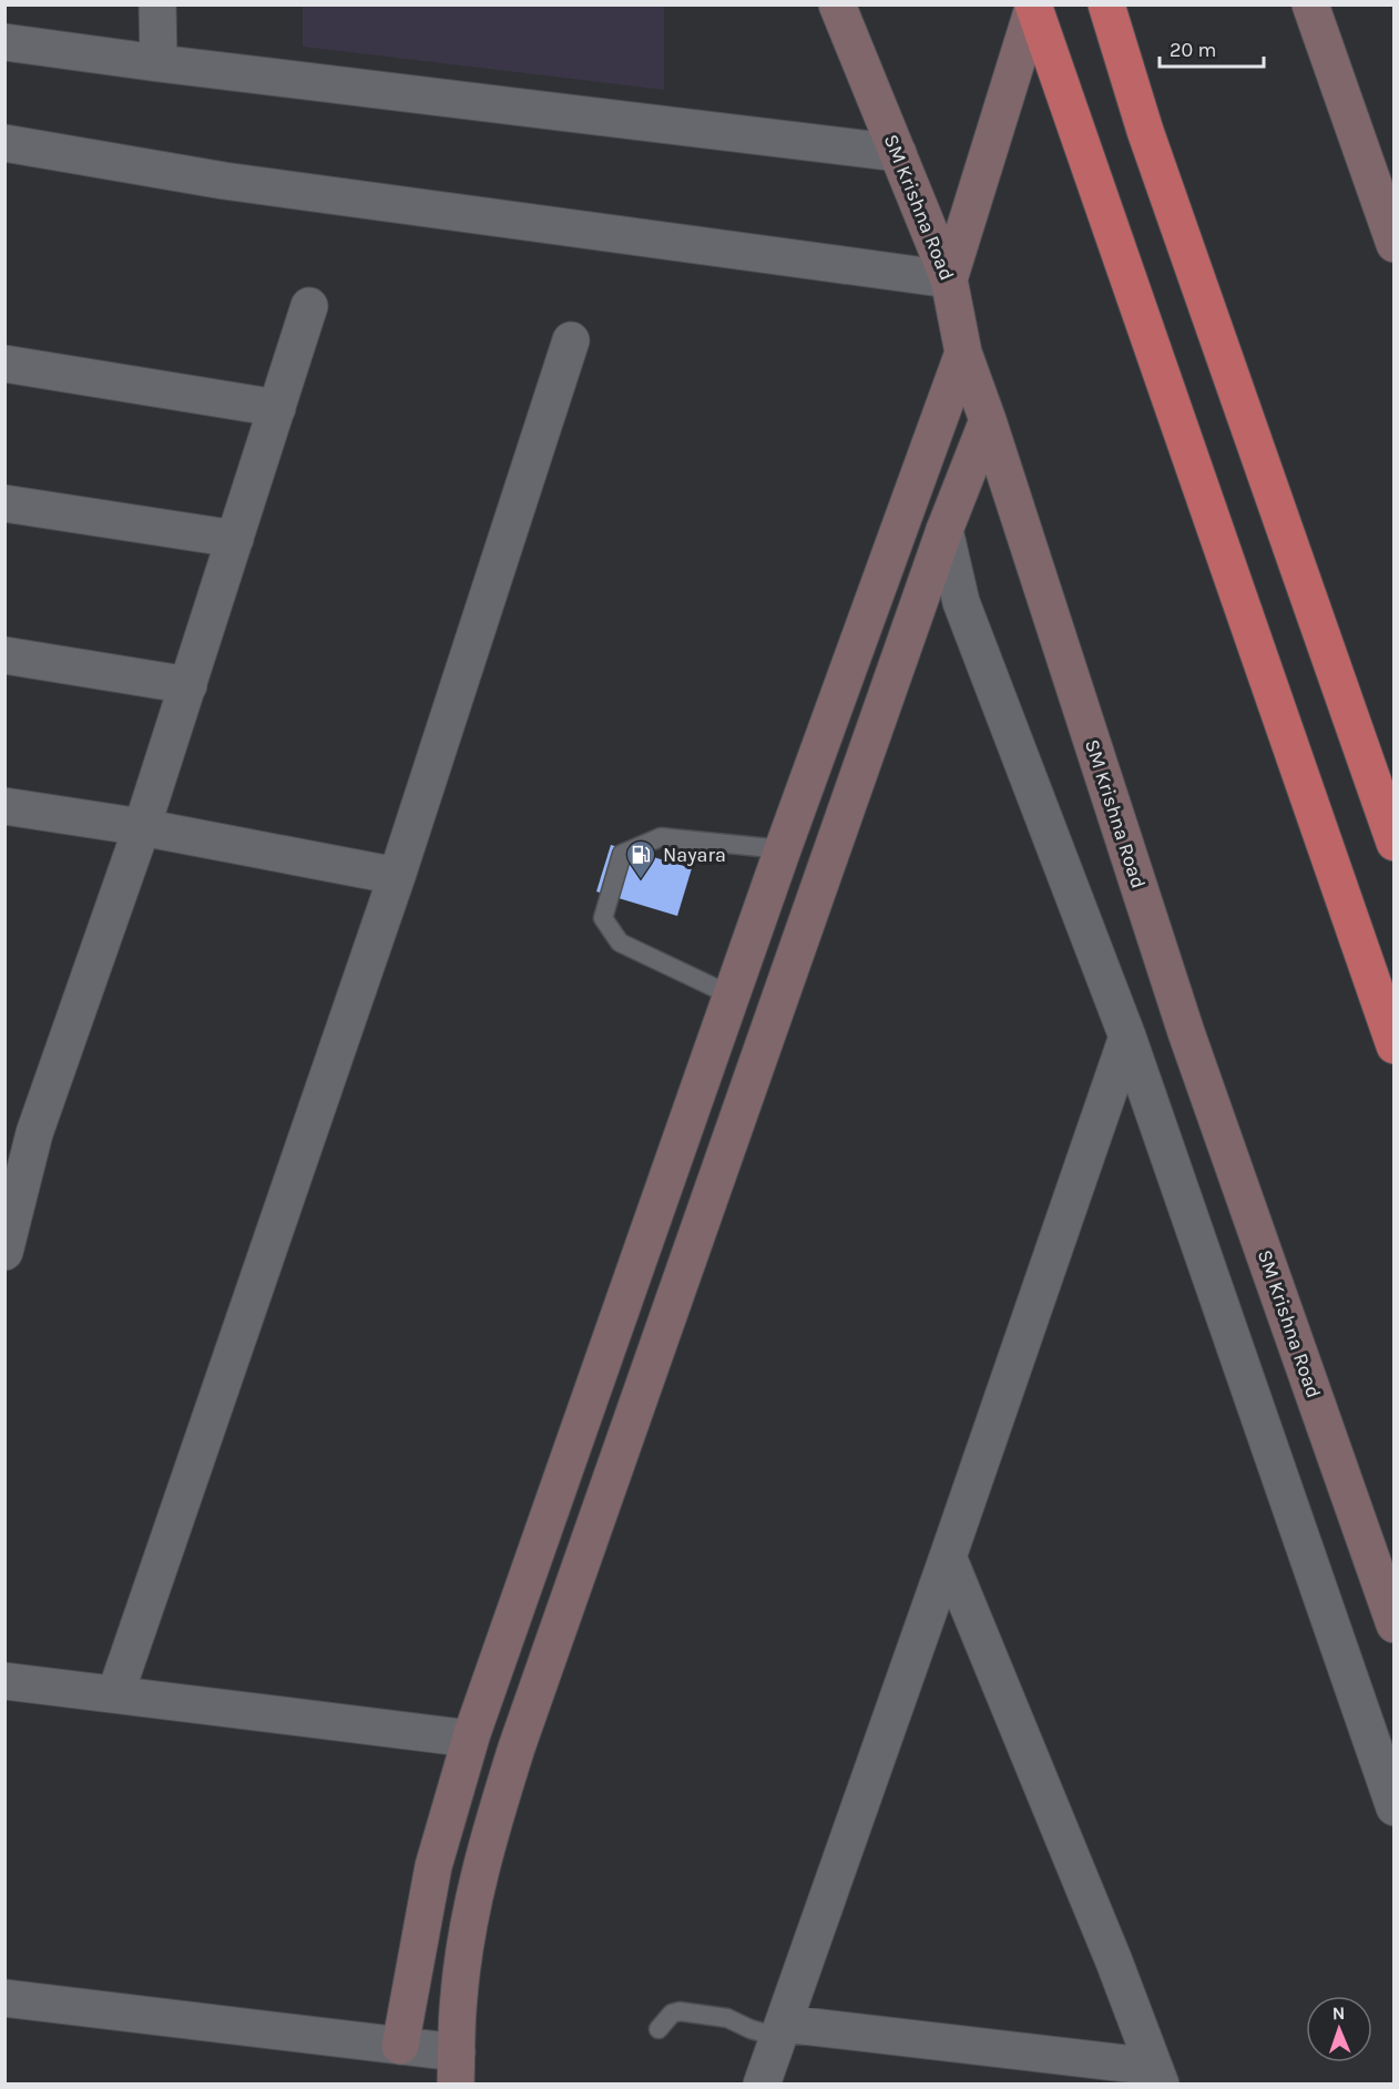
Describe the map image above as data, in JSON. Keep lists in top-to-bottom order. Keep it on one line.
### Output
{"streets":{"street":["SM Krishna Road"]},"places":{"fuel station":["Nayara"]},"scale_bar":"20 m","north":"top"}
